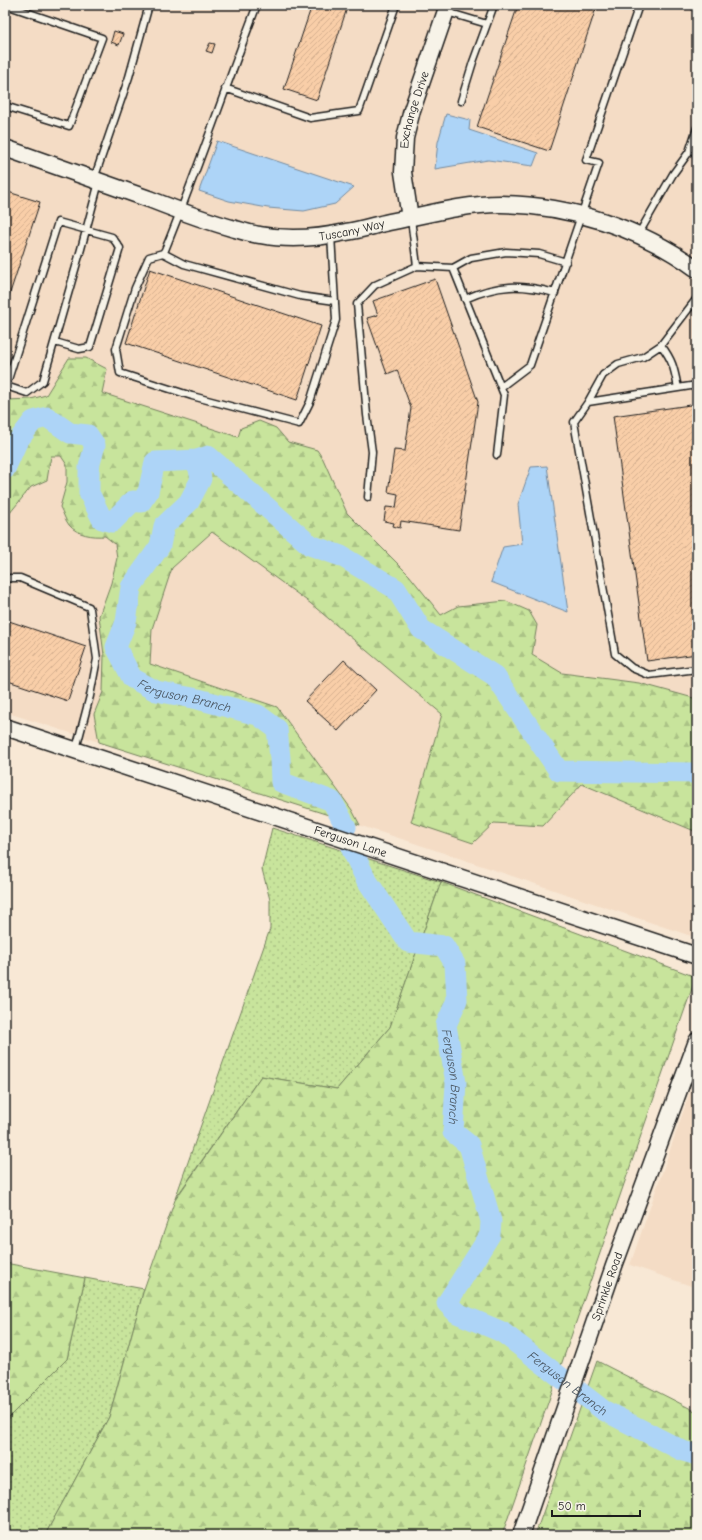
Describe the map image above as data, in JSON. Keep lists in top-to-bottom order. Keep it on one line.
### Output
{"streets":{"street":["Exchange Drive","Tuscany Way","Ferguson Lane","Sprinkle Road"]},"crossings":[["Exchange Drive","Tuscany Way"]],"water":["Ferguson Branch"],"scale_bar":"50 m"}
